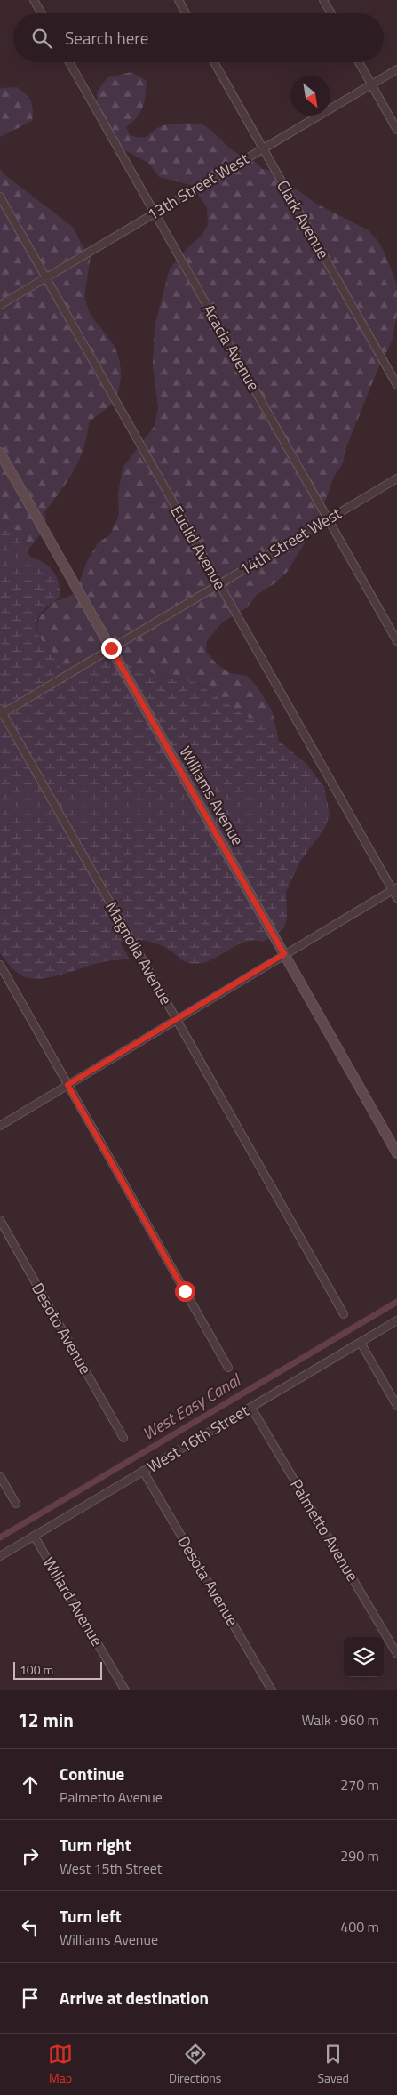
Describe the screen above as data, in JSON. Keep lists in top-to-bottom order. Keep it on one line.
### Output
{"streets":{"street":["13th Street West","Clark Avenue","Acacia Avenue","14th Street West","Euclid Avenue","Williams Avenue","Magnolia Avenue","Desoto Avenue","West 16th Street","Palmetto Avenue","Desota Avenue","Willard Avenue"]},"crossings":[["13th Street West","Clark Avenue"],["13th Street West","Acacia Avenue"],["13th Street West","Euclid Avenue"],["Acacia Avenue","14th Street West"],["14th Street West","Euclid Avenue"],["14th Street West","Williams Avenue"],["14th Street West","Magnolia Avenue"],["West 16th Street","Palmetto Avenue"],["West 16th Street","Desota Avenue"],["West 16th Street","Willard Avenue"]],"water":["West Easy Canal"],"scale_bar":"100 m","north":"bottom right","page":{"search":"Search here","scale":"100 m","heading":["12 min","Walk · 960 m"],"list":[["Continue","Palmetto Avenue","270 m"],["Turn right","West 15th Street","290 m"],["Turn left","Williams Avenue","400 m"],"Arrive at destination"],"nav":["Map","Directions","Saved"]}}
